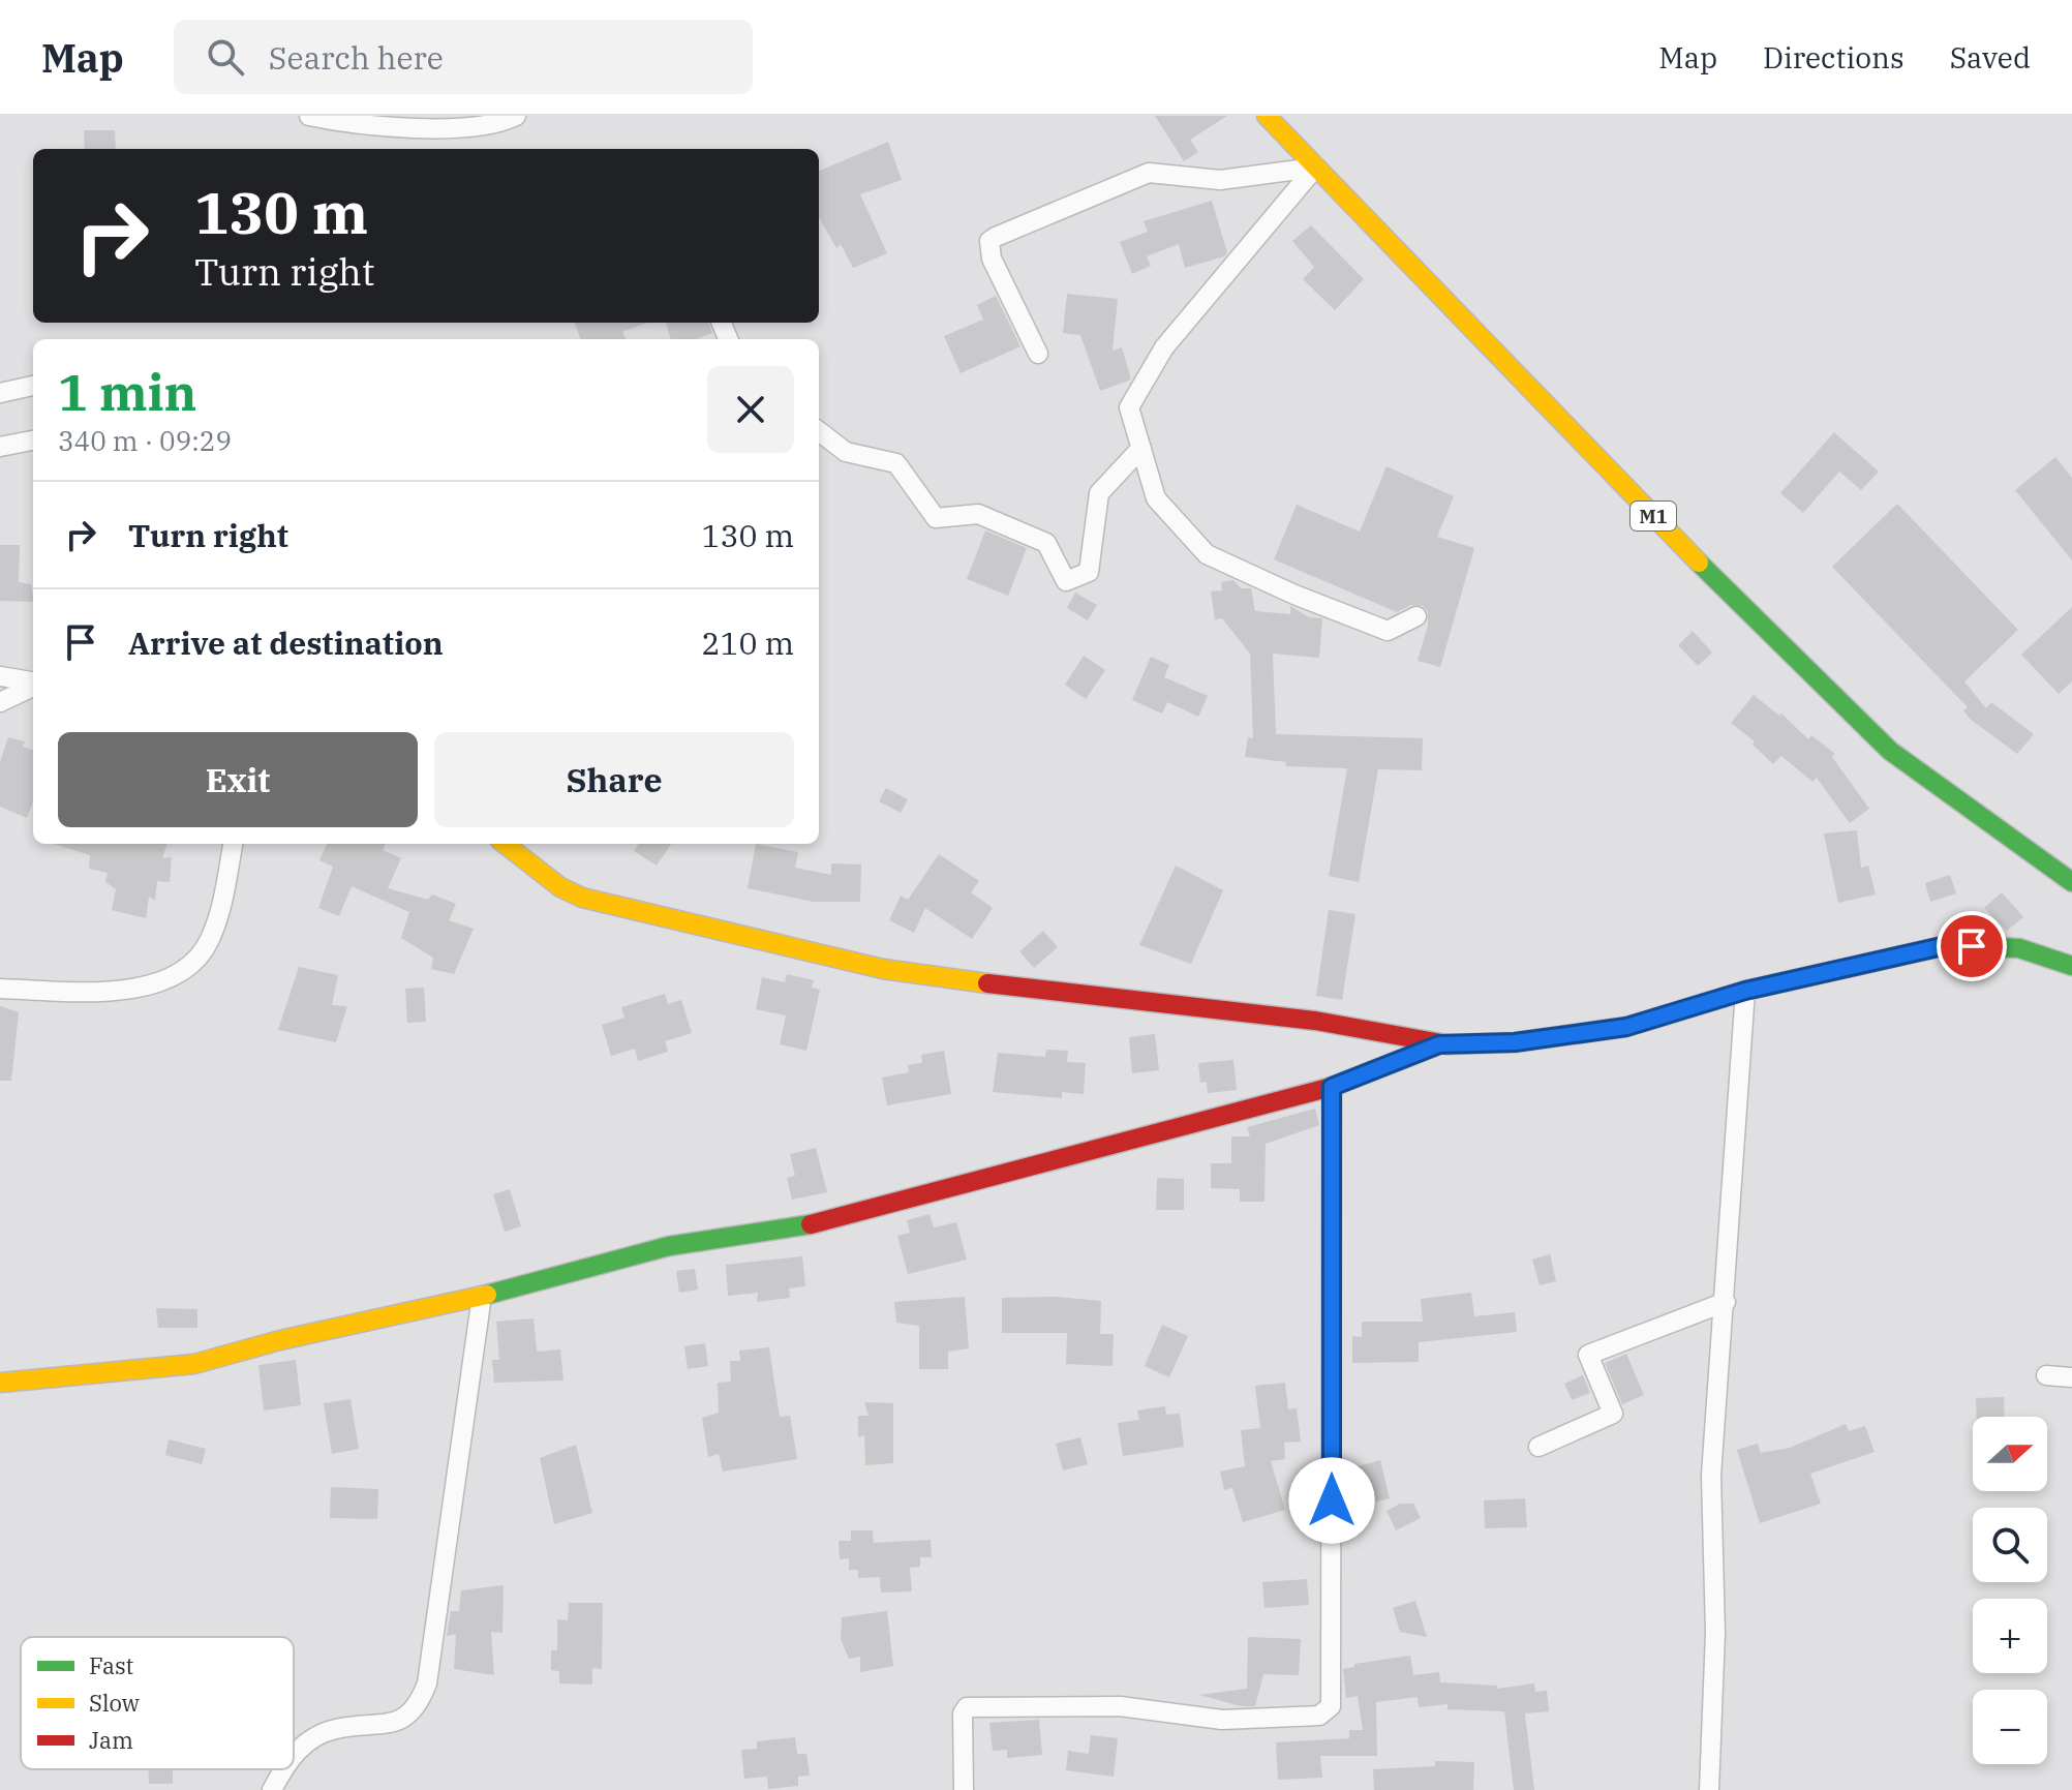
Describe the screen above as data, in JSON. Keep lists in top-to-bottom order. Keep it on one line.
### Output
{"streets":{"main road":["M1"]},"legend":["Fast","Slow","Jam"],"north":"right","page":{"header":"Map","search":"Search here","nav":["Map","Directions","Saved"],"turn":["130 m","Turn right"],"heading":["1 min","340 m · 09:29"],"list":[{"name":"Turn right","value":"130 m"},{"name":"Arrive at destination","value":"210 m"}],"buttons":["Exit","Share"],"map_buttons":["+","−"]}}
